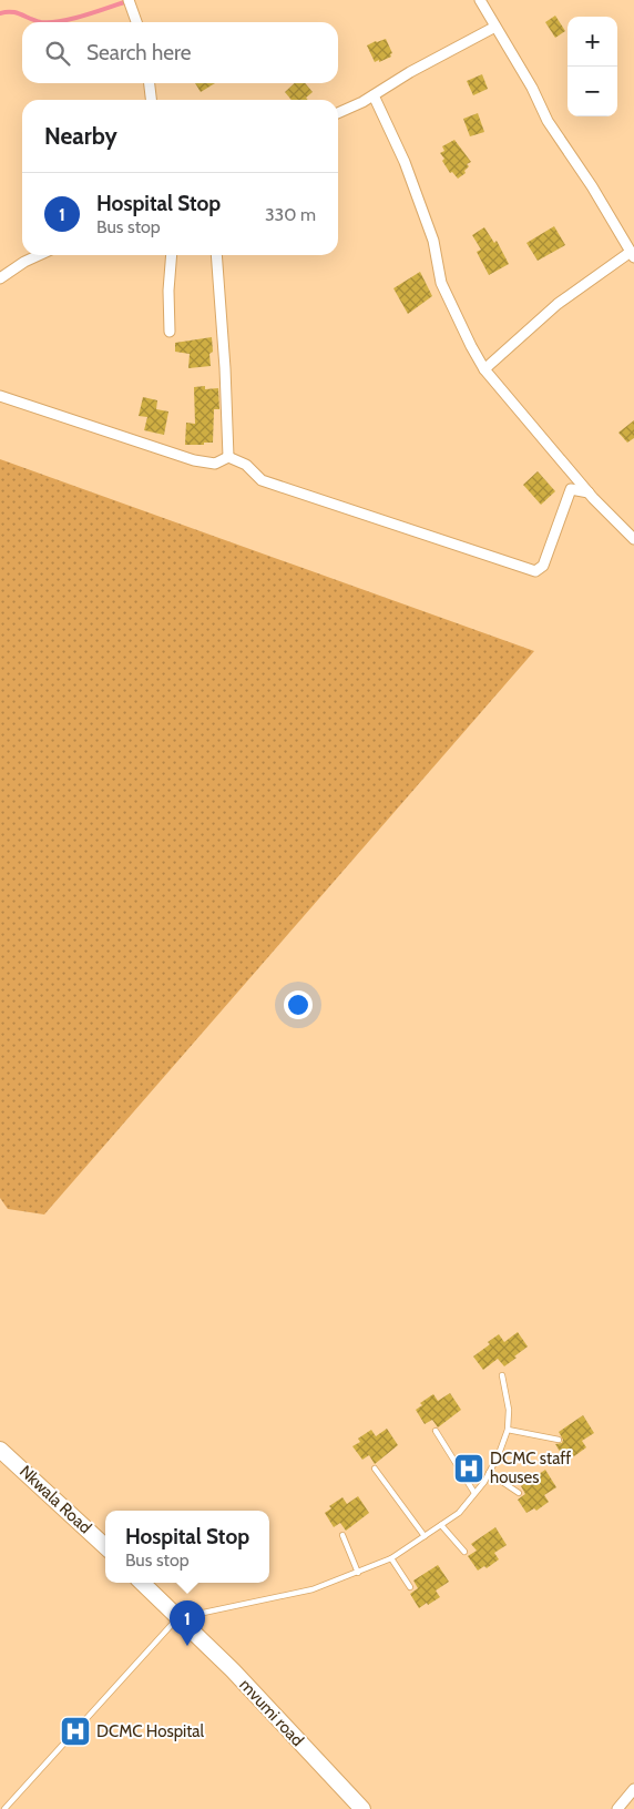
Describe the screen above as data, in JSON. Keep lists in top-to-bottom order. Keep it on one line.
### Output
{"streets":{"street":["Nkwala Road","mvumi road"]},"places":{"hospital":["DCMC staff houses","DCMC Hospital"]},"page":{"map_buttons":["+","−"],"search":"Search here","heading":"Nearby","list":[{"mark":"1","name":"Hospital Stop","note":"Bus stop","value":"330 m"}],"popup":["Hospital Stop","Bus stop"],"pins":"1"}}
